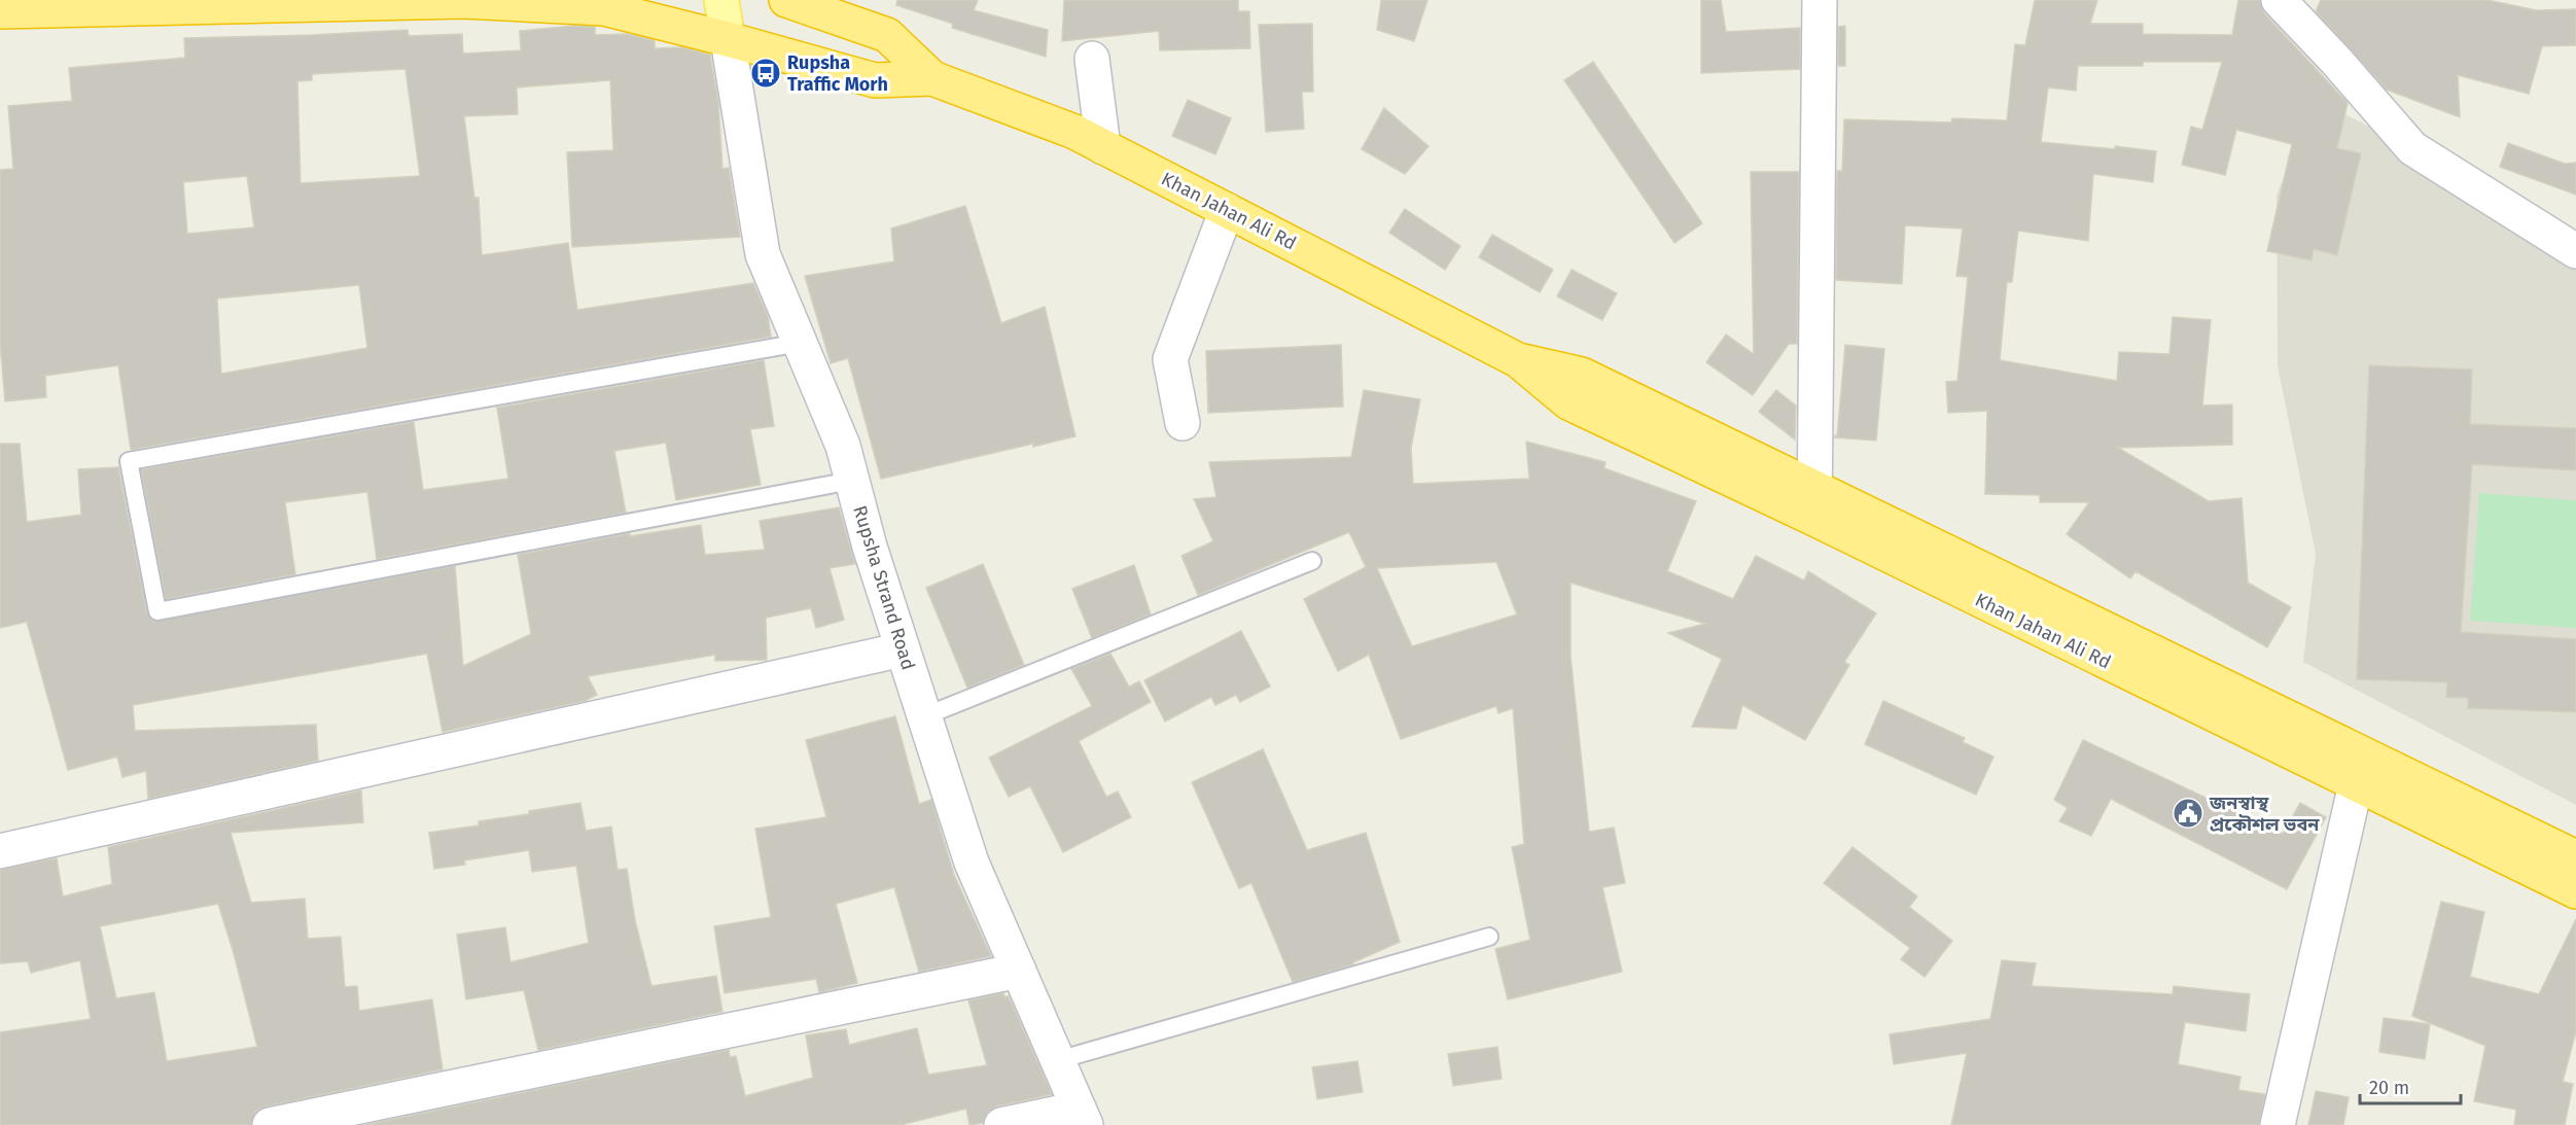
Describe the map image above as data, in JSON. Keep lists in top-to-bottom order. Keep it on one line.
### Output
{"streets":{"highway":["Khan Jahan Ali Rd"],"street":["Rupsha Strand Road"]},"crossings":[["Khan Jahan Ali Rd","Rupsha Strand Road"]],"places":{"bus stop":["Rupsha Traffic Morh"],"public building":["জনস্বাস্থ প্রকৌশল ভবন"]},"scale_bar":"20 m"}
